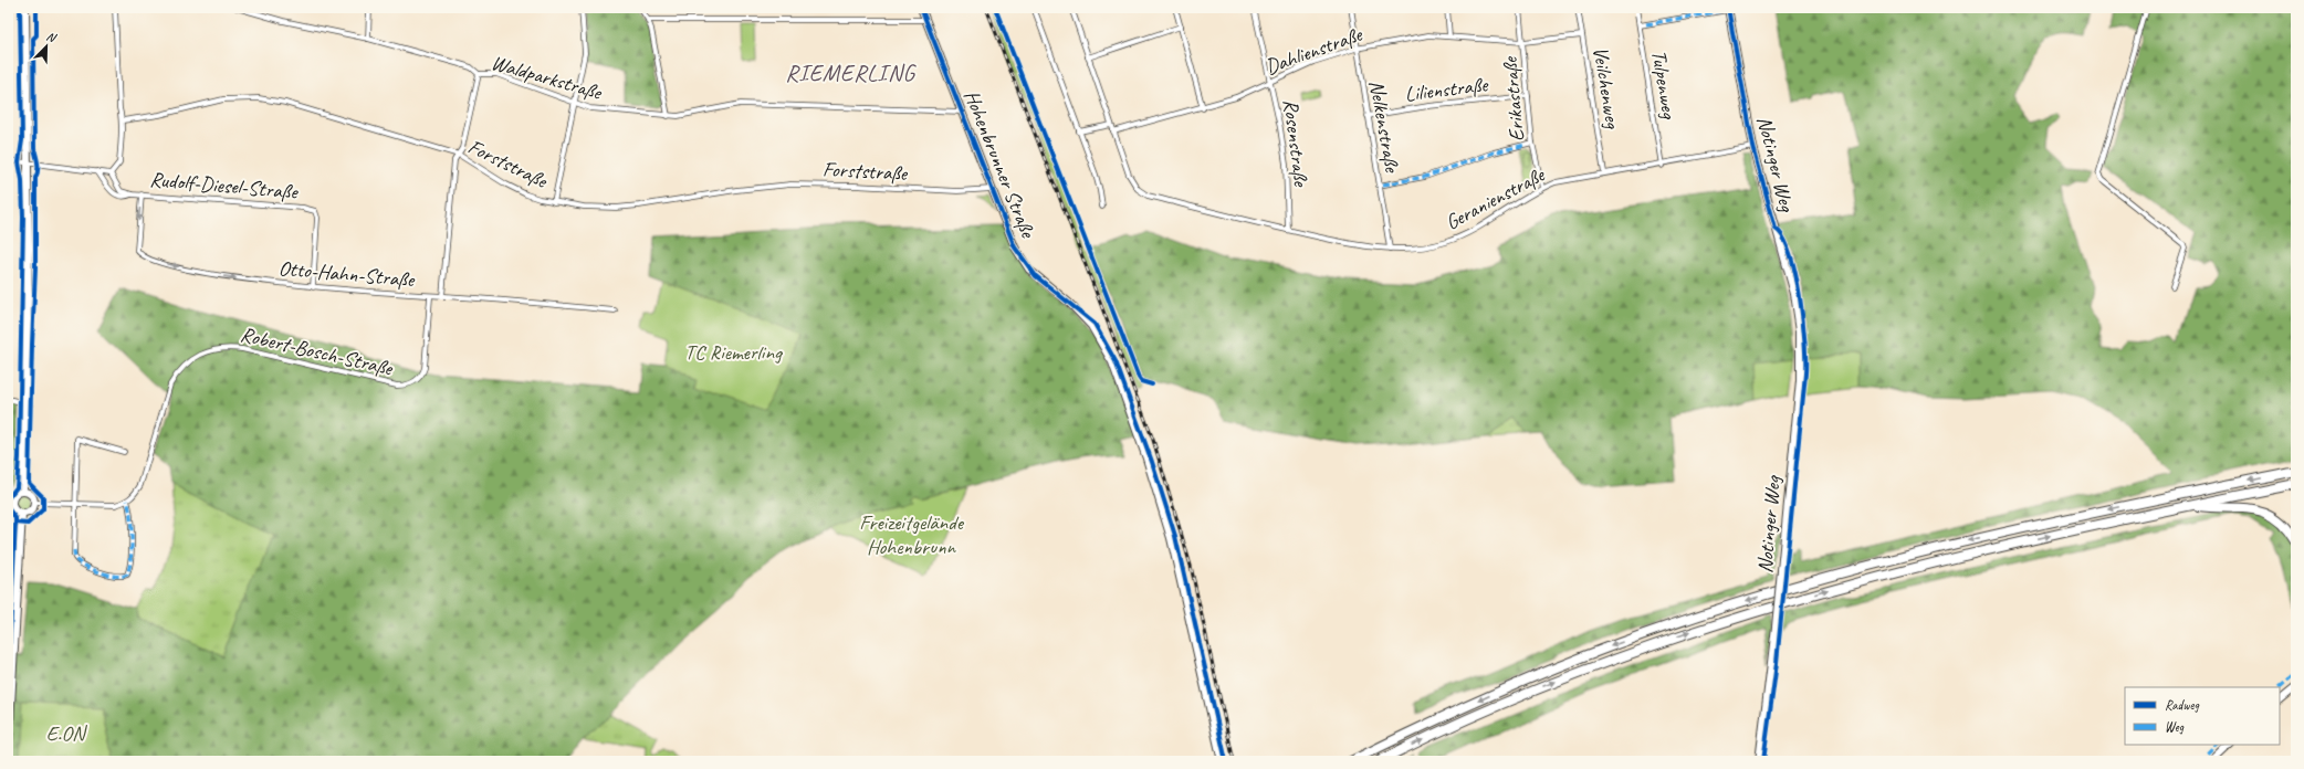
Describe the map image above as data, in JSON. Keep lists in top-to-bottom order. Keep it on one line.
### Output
{"streets":{"street":["Dahlienstraße","Waldparkstraße","Tulpenweg","Veilchenweg","Lilienstraße","Erikastraße","Nelkenstraße","Rosenstraße","Forststraße","Hohenbrunner Straße","Notinger Weg","Rudolf-Diesel-Straße","Geranienstraße","Otto-Hahn-Straße","Robert-Bosch-Straße"]},"crossings":[["Dahlienstraße","Veilchenweg"],["Dahlienstraße","Erikastraße"],["Dahlienstraße","Nelkenstraße"],["Dahlienstraße","Rosenstraße"],["Dahlienstraße","Geranienstraße"],["Waldparkstraße","Hohenbrunner Straße"],["Tulpenweg","Geranienstraße"],["Veilchenweg","Geranienstraße"],["Lilienstraße","Erikastraße"],["Lilienstraße","Nelkenstraße"],["Erikastraße","Geranienstraße"],["Nelkenstraße","Geranienstraße"],["Rosenstraße","Geranienstraße"],["Forststraße","Hohenbrunner Straße"],["Notinger Weg","Geranienstraße"],["Rudolf-Diesel-Straße","Otto-Hahn-Straße"],["Otto-Hahn-Straße","Robert-Bosch-Straße"]],"one_way":["Otto-Hahn-Straße"],"districts":["RIEMERLING"],"parks":["TC Riemerling","Freizeitgelände Hohenbrunn","E.ON"],"legend":["Radweg","Weg"],"north":"top right"}
